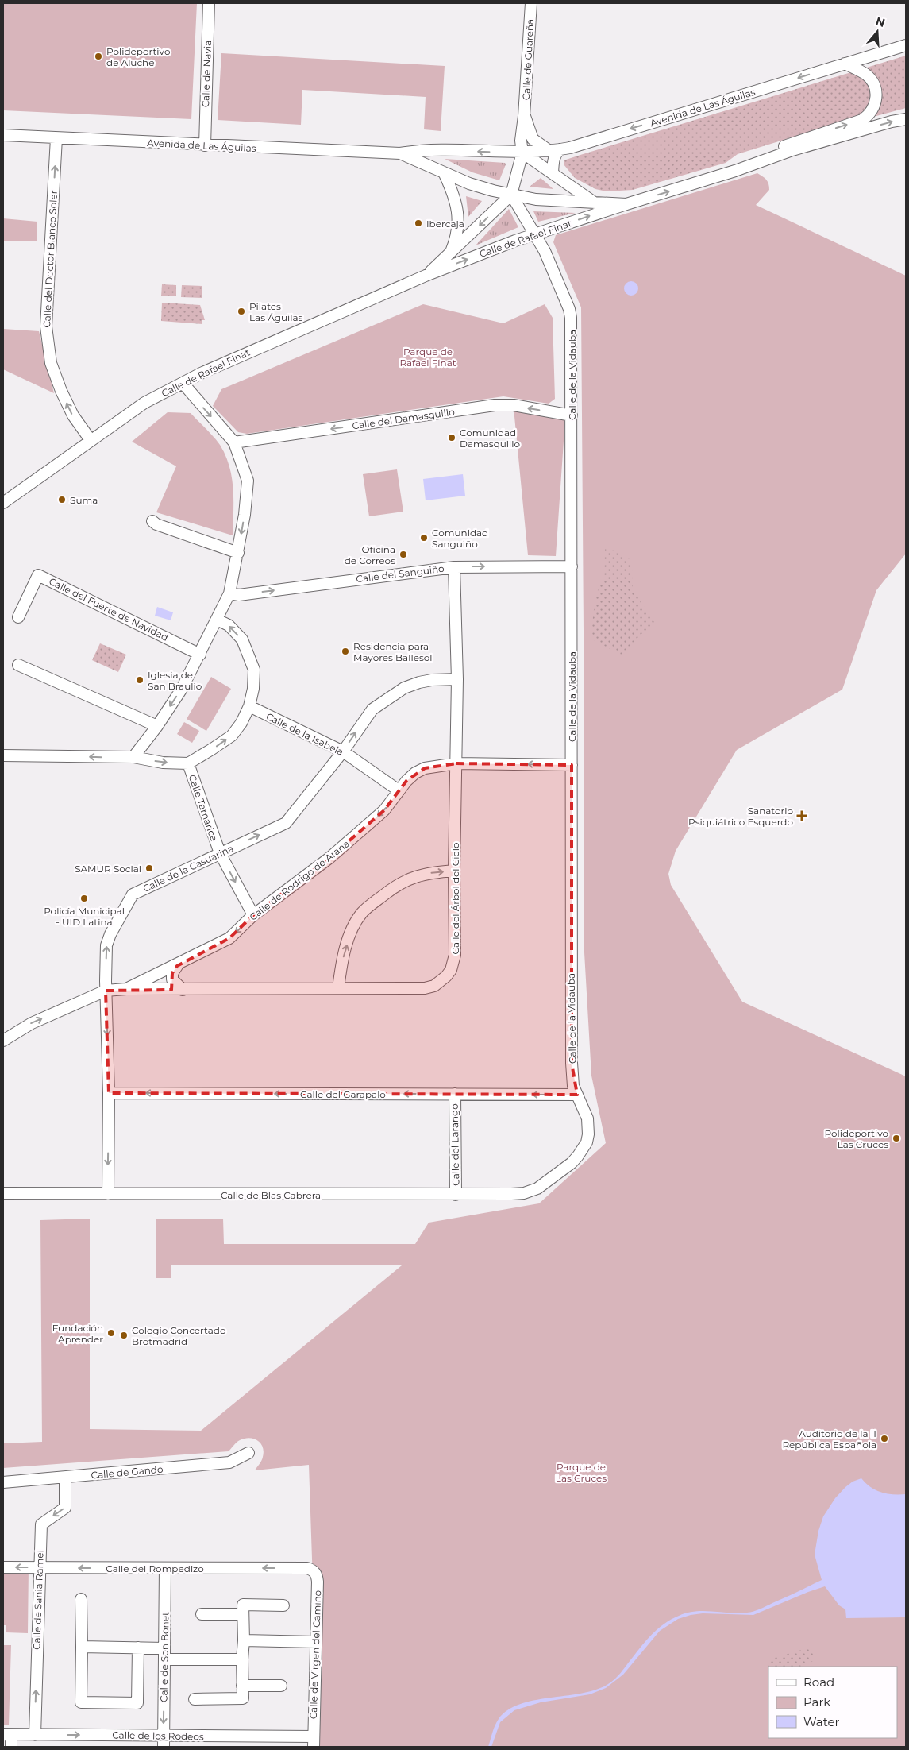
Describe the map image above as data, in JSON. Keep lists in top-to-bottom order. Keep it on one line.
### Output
{"streets":{"street":["Calle de Guareña","Calle de Navia","Avenida de Las Águilas","Calle de Rafael Finat","Calle del Doctor Blanco Soler","Calle de la Vidauba","Calle del Damasquillo","Calle del Sanguiño","Calle del Fuerte de Navidad","Calle de la Isabela","Calle Tamarice","Calle de la Casuarina","Calle de Rodrigo de Arana","Calle del Árbol del Cielo","Calle del Garapalo","Calle del Larango","Calle de Blas Cabrera","Calle de Gando","Calle del Rompedizo","Calle de Sania Ramel","Calle de Virgen del Camino","Calle de Son Bonet","Calle de los Rodeos"]},"crossings":[["Calle de Guareña","Avenida de Las Águilas"],["Calle de Navia","Avenida de Las Águilas"],["Avenida de Las Águilas","Calle de Rafael Finat"],["Avenida de Las Águilas","Calle del Doctor Blanco Soler"],["Avenida de Las Águilas","Calle de la Vidauba"],["Calle de Rafael Finat","Calle del Doctor Blanco Soler"],["Calle de Rafael Finat","Calle de la Vidauba"],["Calle de la Vidauba","Calle del Damasquillo"],["Calle de la Vidauba","Calle del Sanguiño"],["Calle de la Vidauba","Calle de Rodrigo de Arana"],["Calle de la Vidauba","Calle del Garapalo"],["Calle de la Vidauba","Calle de Blas Cabrera"],["Calle del Sanguiño","Calle del Árbol del Cielo"],["Calle de la Isabela","Calle de la Casuarina"],["Calle de la Isabela","Calle de Rodrigo de Arana"],["Calle Tamarice","Calle de la Casuarina"],["Calle Tamarice","Calle de Rodrigo de Arana"],["Calle de la Casuarina","Calle de Rodrigo de Arana"],["Calle de la Casuarina","Calle del Árbol del Cielo"],["Calle de la Casuarina","Calle del Garapalo"],["Calle de la Casuarina","Calle de Blas Cabrera"],["Calle de Rodrigo de Arana","Calle del Árbol del Cielo"],["Calle del Garapalo","Calle del Larango"],["Calle del Larango","Calle de Blas Cabrera"],["Calle de Gando","Calle de Sania Ramel"],["Calle del Rompedizo","Calle de Sania Ramel"],["Calle del Rompedizo","Calle de Virgen del Camino"],["Calle del Rompedizo","Calle de Son Bonet"],["Calle de Sania Ramel","Calle de los Rodeos"],["Calle de Virgen del Camino","Calle de los Rodeos"],["Calle de Son Bonet","Calle de los Rodeos"]],"one_way":["Calle del Doctor Blanco Soler","Calle del Damasquillo","Calle del Sanguiño","Calle Tamarice","Calle del Garapalo"],"parks":["Parque de Rafael Finat","Parque de Las Cruces"],"places":{"other":["Polideportivo de Aluche","Ibercaja","Pilates Las Águilas","Comunidad Damasquillo","Suma","Comunidad Sanguiño","Oficina de Correos","Residencia para Mayores Ballesol","Iglesia de San Braulio","SAMUR Social","Policía Municipal - UID Latina","Polideportivo Las Cruces","Fundación Aprender","Colegio Concertado Brotmadrid","Auditorio de la II República Española"],"health":["Sanatorio Psiquiátrico Esquerdo"]},"legend":["Road","Park","Water"],"north":"top"}
